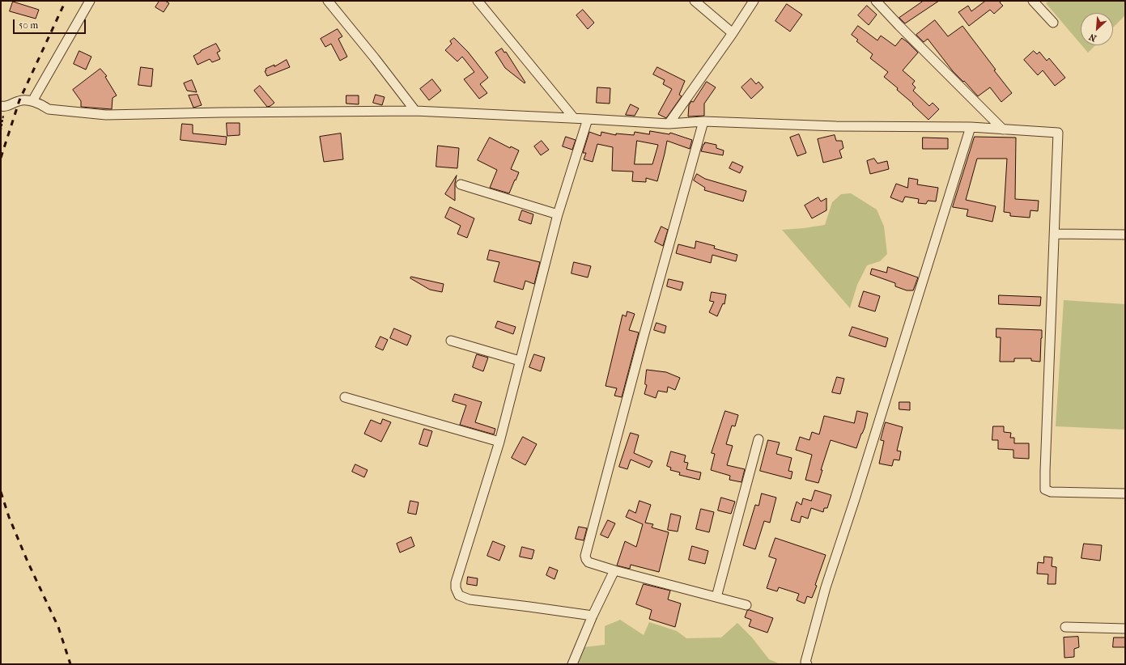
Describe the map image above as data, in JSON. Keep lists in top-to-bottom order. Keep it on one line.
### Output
{"scale_bar":"50 m","north":"bottom left"}
